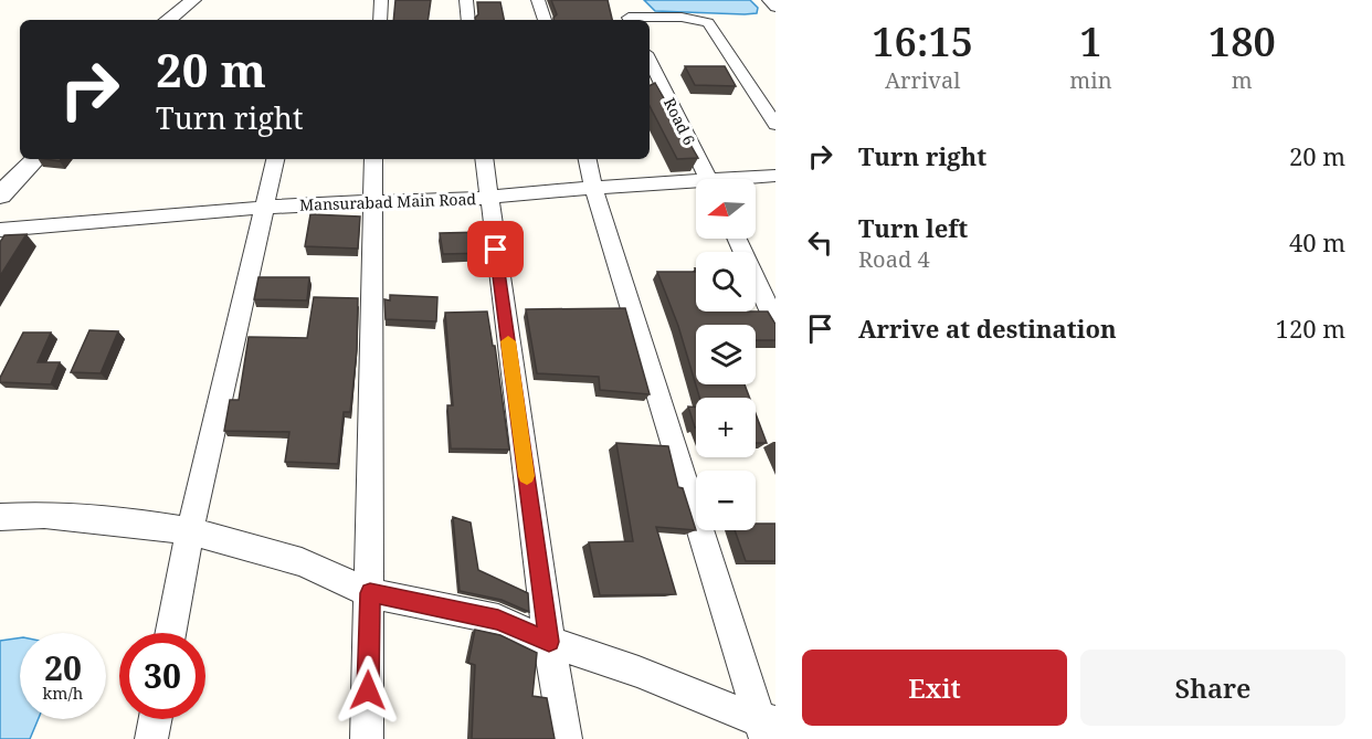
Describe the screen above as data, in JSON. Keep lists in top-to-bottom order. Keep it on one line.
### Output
{"streets":{"street":["Road 6","Mansurabad Main Road"]},"north":"left","page":{"eta":["16:15","Arrival","1","min","180","m"],"turn":["20 m","Turn right"],"list":[{"name":"Turn right","value":"20 m"},{"name":"Turn left","note":"Road 4","value":"40 m"},{"name":"Arrive at destination","value":"120 m"}],"map_buttons":["+","−"],"speed":"20 km/h","limit":"30","buttons":["Exit","Share"]}}
